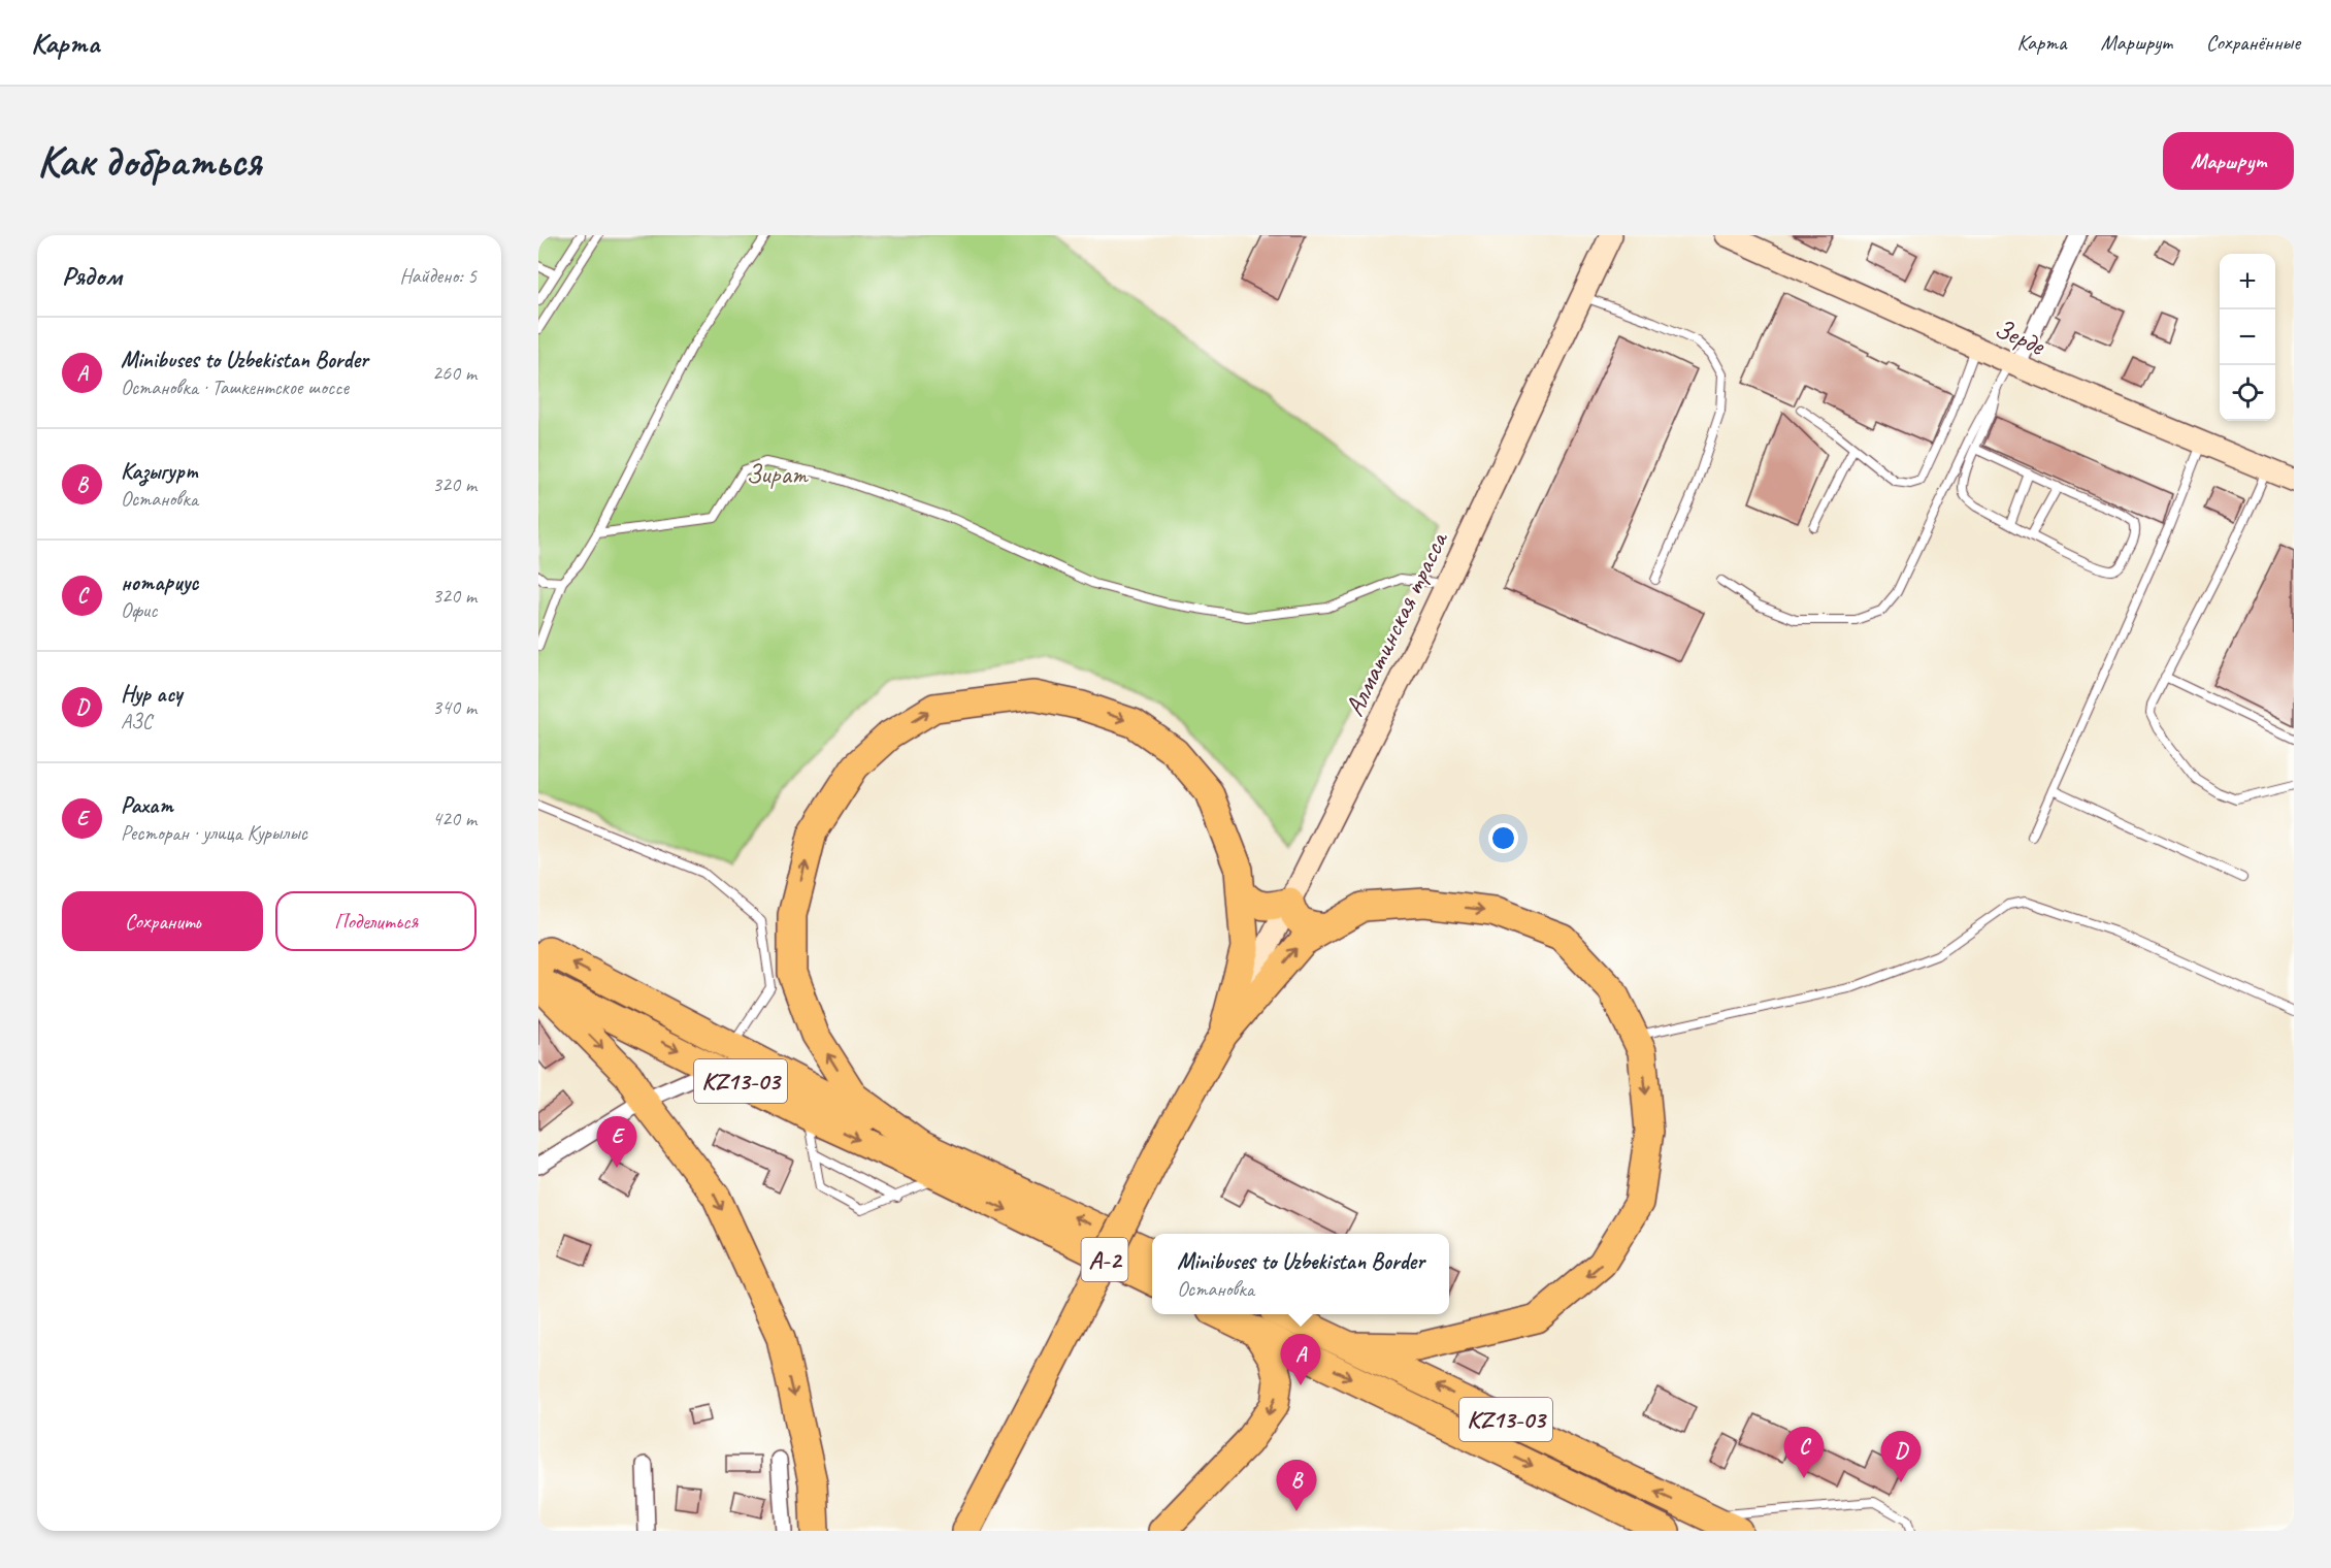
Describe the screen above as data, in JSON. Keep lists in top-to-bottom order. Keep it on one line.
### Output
{"streets":{"highway":["KZ13-03","A-2"],"street":["Зерде","Алматинская трасса"]},"crossings":[["Алматинская трасса","A-2"]],"parks":["Зират"],"page":{"header":"Карта","nav":["Карта","Маршрут","Сохранённые"],"buttons":["Маршрут",["Сохранить","Поделиться"]],"title":"Как добраться","heading":["Рядом","Найдено: 5"],"map_buttons":["+","−"],"list":[{"mark":"A","name":"Minibuses to Uzbekistan Border","note":"Остановка · Ташкентское шоссе","value":"260 m"},{"mark":"B","name":"Казыгурт","note":"Остановка","value":"320 m"},{"mark":"C","name":"нотариус","note":"Офис","value":"320 m"},{"mark":"D","name":"Нур асу","note":"АЗС","value":"340 m"},{"mark":"E","name":"Рахат","note":"Ресторан · улица Курылыс","value":"420 m"}],"pins":["E","A","C","D","B"],"popup":["Minibuses to Uzbekistan Border","Остановка"]}}
